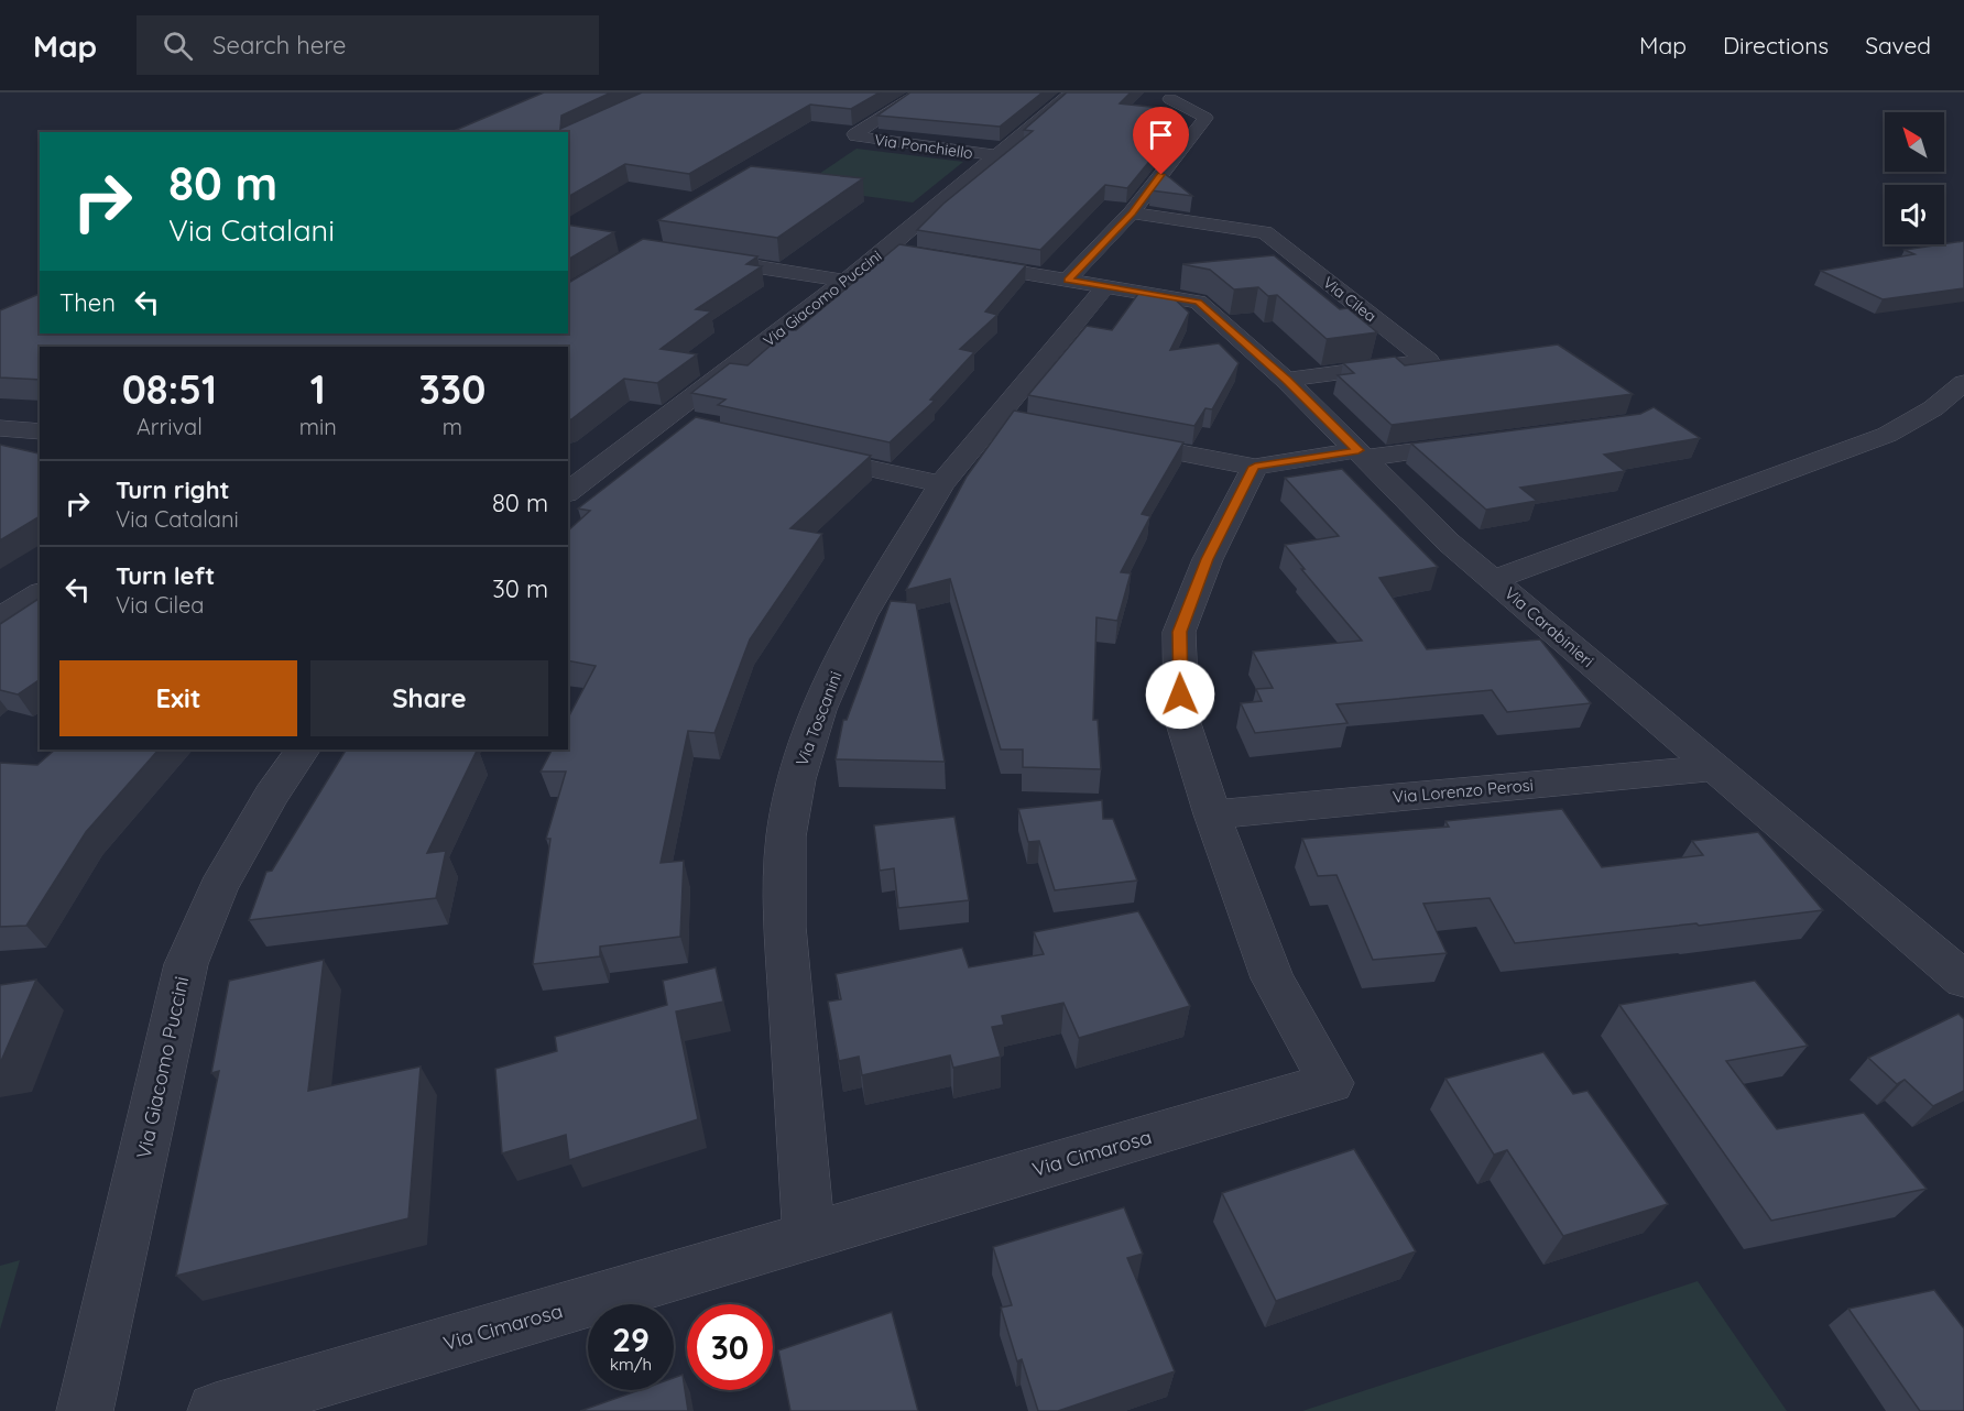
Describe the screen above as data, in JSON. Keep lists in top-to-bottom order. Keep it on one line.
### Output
{"streets":{"street":["Via Ponchiello","Via Giacomo Puccini","Via Cilea","Via Carabinieri","Via Toscanini","Via Lorenzo Perosi","Via Cimarosa"]},"crossings":[["Via Ponchiello","Via Giacomo Puccini"],["Via Carabinieri","Via Lorenzo Perosi"],["Via Toscanini","Via Cimarosa"],["Via Lorenzo Perosi","Via Cimarosa"]],"north":"top left","page":{"header":"Map","search":"Search here","nav":["Map","Directions","Saved"],"turn":["80 m","Via Catalani"],"then":"Then","eta":["08:51","Arrival","1","min","330","m"],"list":[{"name":"Turn right","note":"Via Catalani","value":"80 m"},{"name":"Turn left","note":"Via Cilea","value":"30 m"}],"buttons":["Exit","Share"],"speed":"29 km/h","limit":"30"}}
